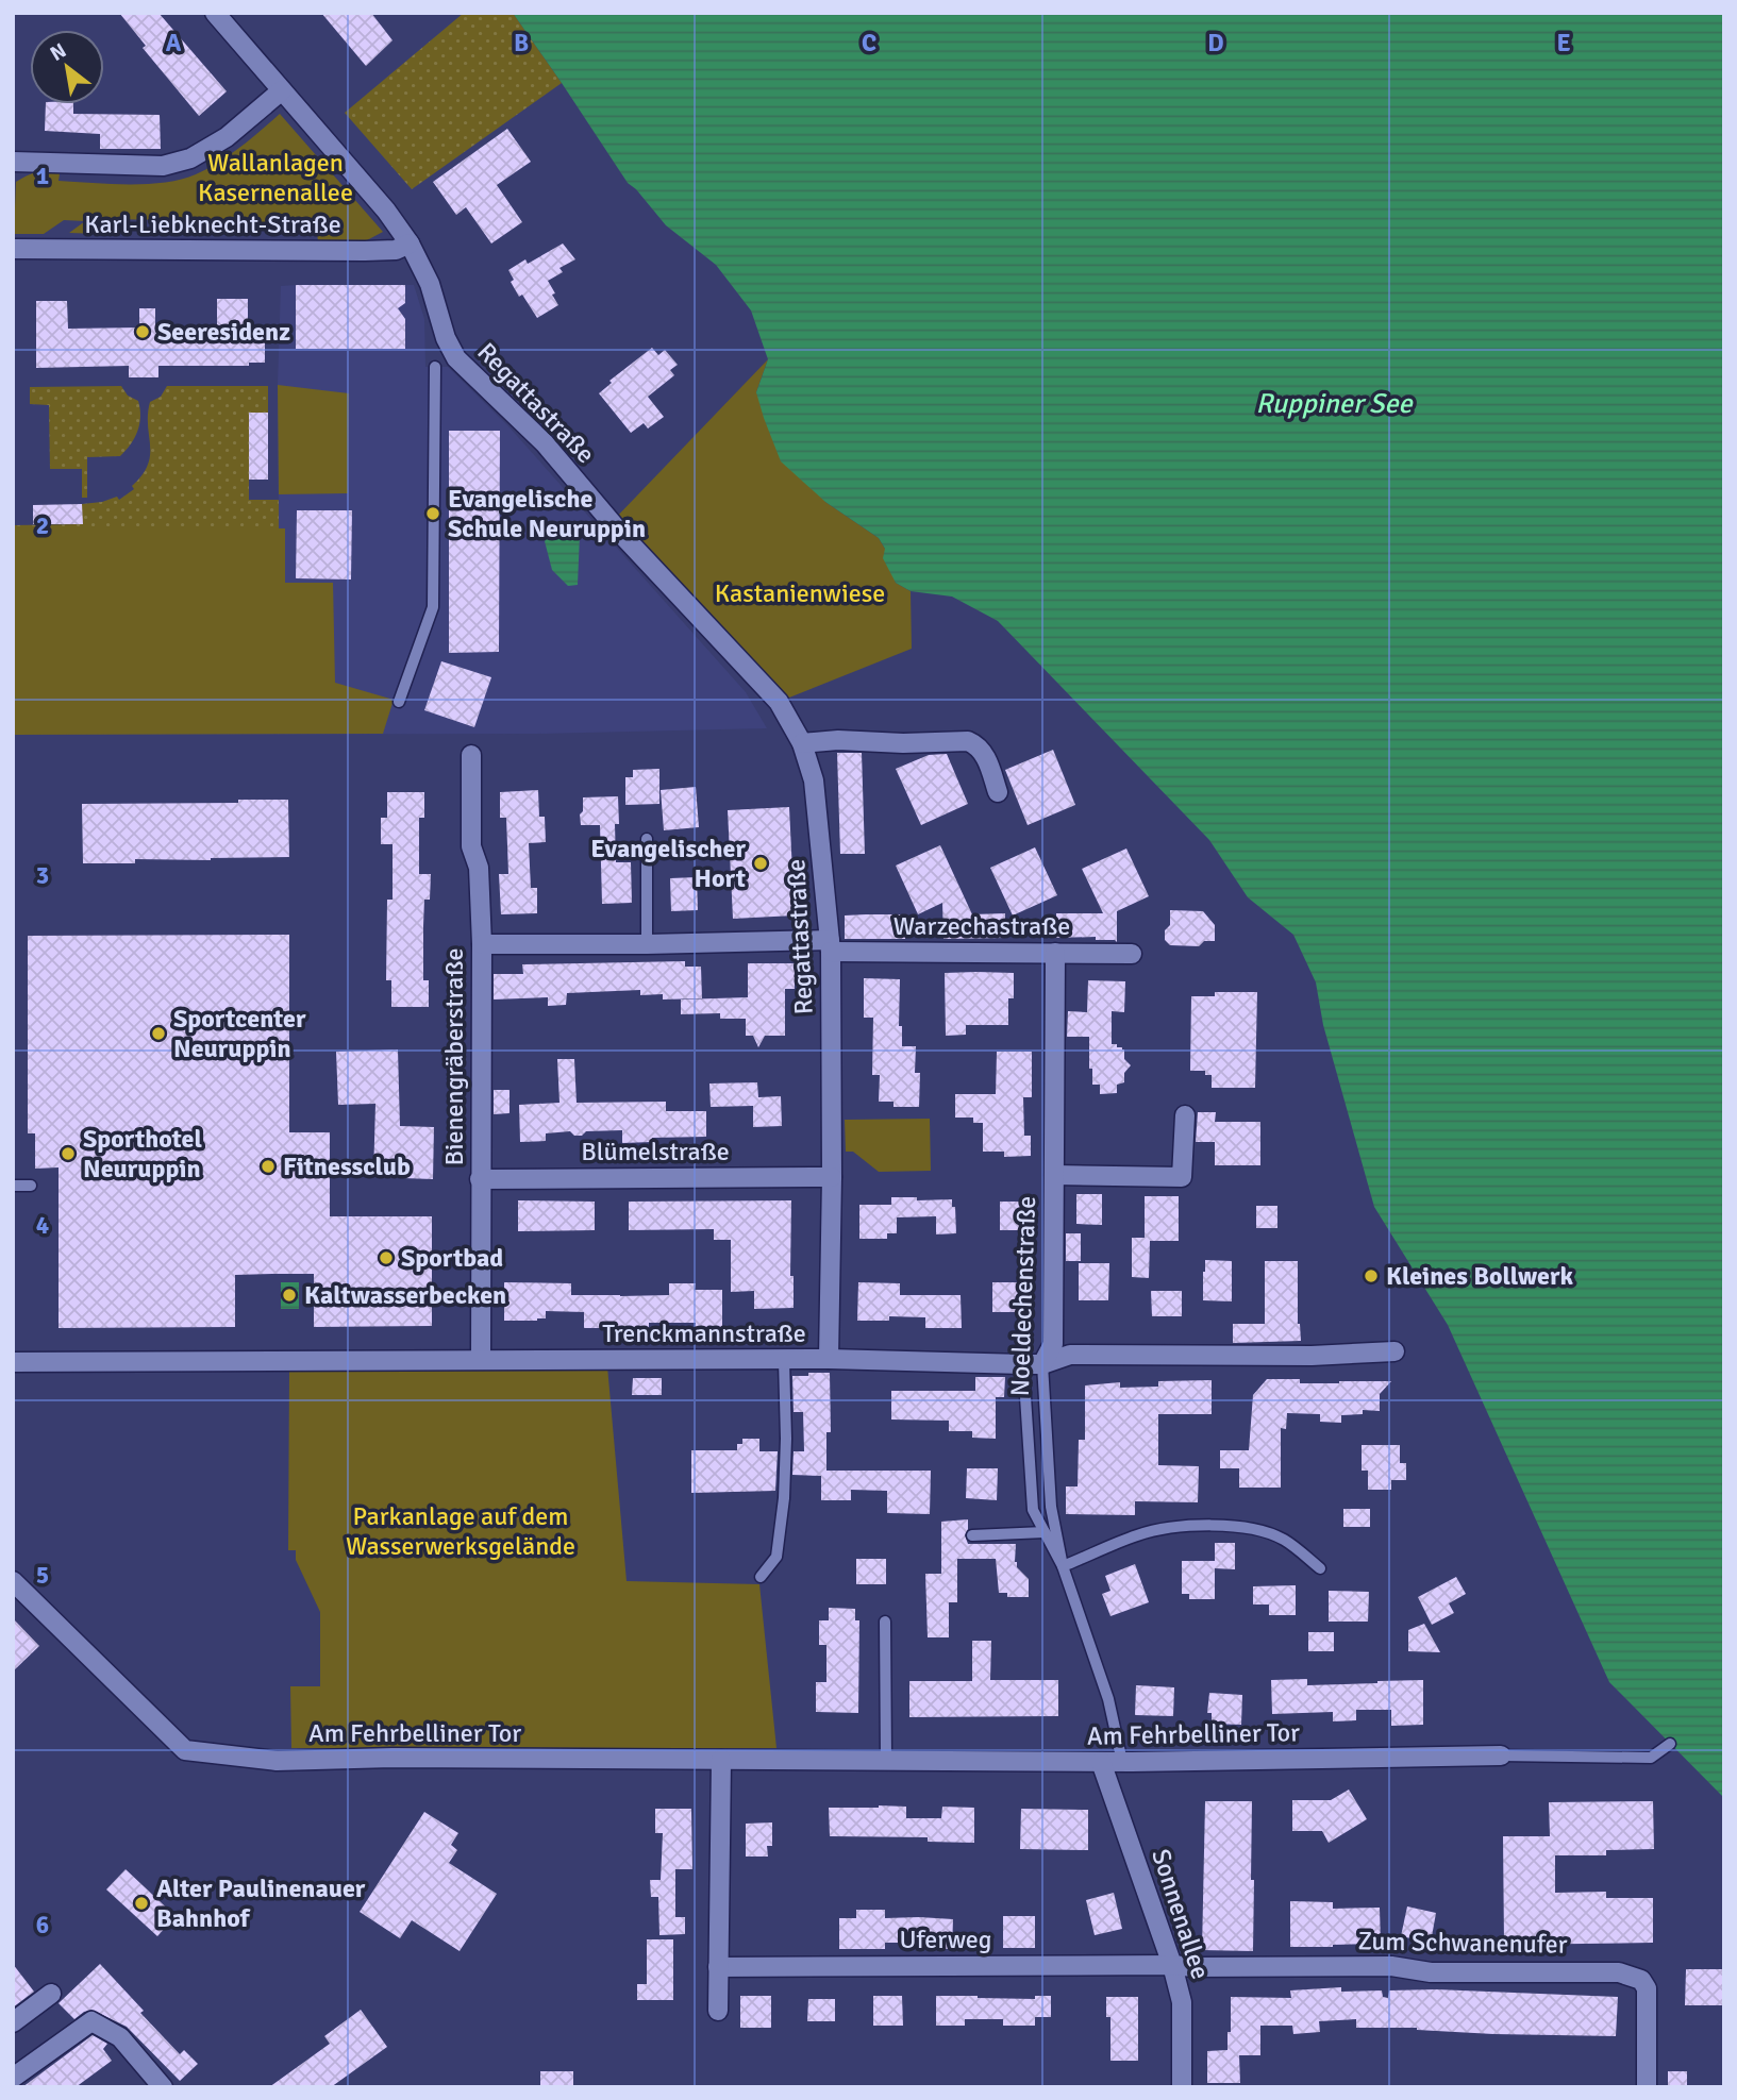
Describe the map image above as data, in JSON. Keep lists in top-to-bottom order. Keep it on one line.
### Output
{"streets":{"street":["Karl-Liebknecht-Straße","Regattastraße","Warzechastraße","Bienengräberstraße","Blümelstraße","Noeldechenstraße","Trenckmannstraße","Am Fehrbelliner Tor","Sonnenallee","Uferweg","Zum Schwanenufer"]},"crossings":[["Karl-Liebknecht-Straße","Regattastraße"],["Regattastraße","Warzechastraße"],["Regattastraße","Blümelstraße"],["Regattastraße","Trenckmannstraße"],["Warzechastraße","Bienengräberstraße"],["Warzechastraße","Noeldechenstraße"],["Bienengräberstraße","Blümelstraße"],["Bienengräberstraße","Trenckmannstraße"],["Noeldechenstraße","Trenckmannstraße"],["Am Fehrbelliner Tor","Sonnenallee"],["Sonnenallee","Uferweg"],["Sonnenallee","Zum Schwanenufer"],["Uferweg","Zum Schwanenufer"]],"water":["Ruppiner See"],"parks":["Wallanlagen Kasernenallee","Kastanienwiese","Parkanlage auf dem Wasserwerksgelände"],"places":["Seeresidenz","Evangelische Schule Neuruppin","Evangelischer Hort","Sportcenter Neuruppin","Sporthotel Neuruppin","Fitnessclub","Sportbad","Kleines Bollwerk","Kaltwasserbecken","Alter Paulinenauer Bahnhof"],"north":"top left","grid":{"columns":["A","B","C","D","E"],"rows":["1","2","3","4","5","6"]}}
